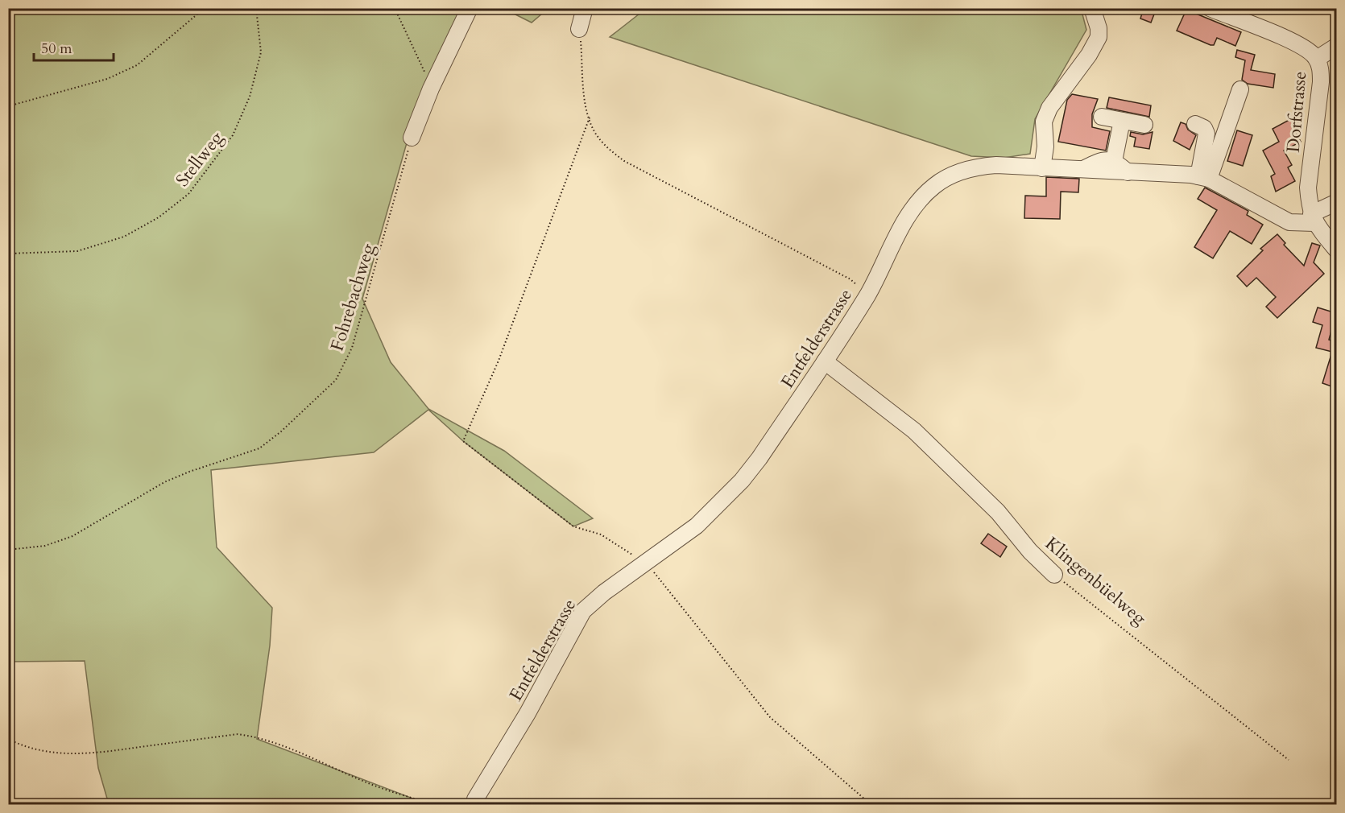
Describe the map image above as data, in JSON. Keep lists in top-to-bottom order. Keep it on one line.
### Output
{"streets":{"street":["Dorfstrasse","Entfelderstrasse","Klingenbüelweg"],"path":["Stellweg","Fohrebachweg"]},"crossings":[["Dorfstrasse","Entfelderstrasse"],["Entfelderstrasse","Klingenbüelweg"]],"scale_bar":"50 m"}
